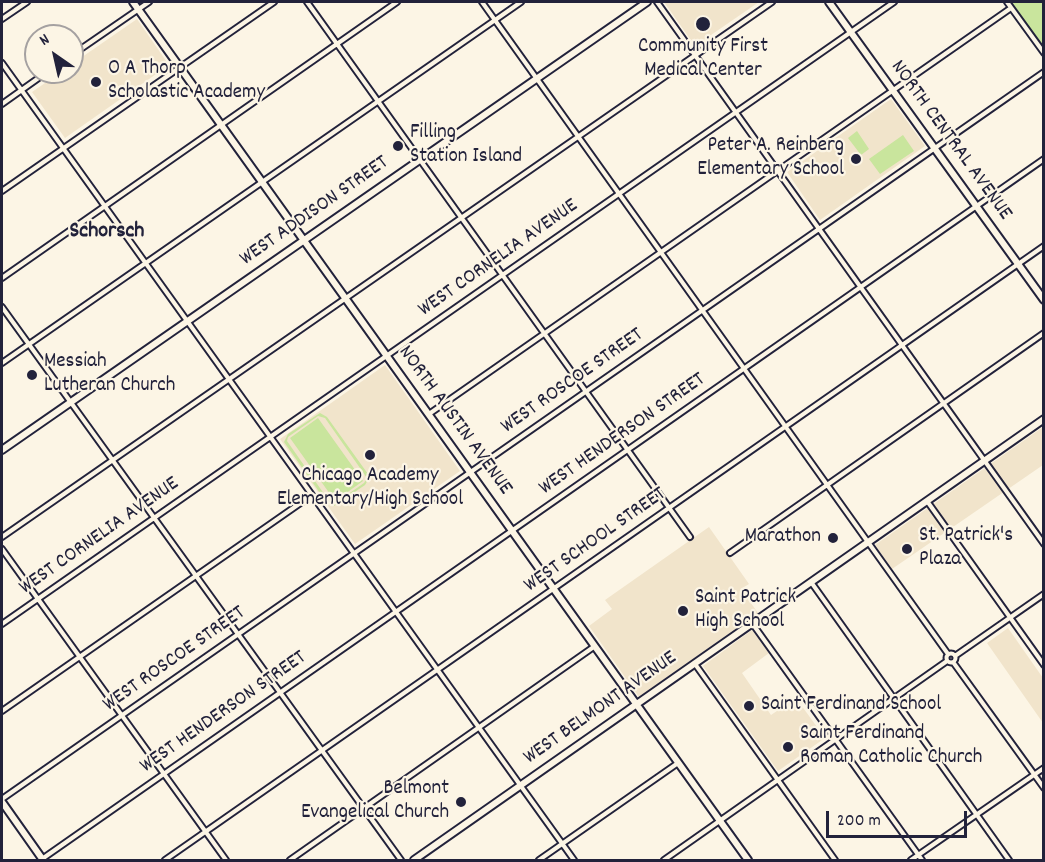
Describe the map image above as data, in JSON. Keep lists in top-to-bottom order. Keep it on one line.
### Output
{"streets":{"street":["NORTH CENTRAL AVENUE","WEST ADDISON STREET","WEST CORNELIA AVENUE","WEST ROSCOE STREET","NORTH AUSTIN AVENUE","WEST HENDERSON STREET","WEST SCHOOL STREET","WEST BELMONT AVENUE"]},"crossings":[["NORTH CENTRAL AVENUE","WEST CORNELIA AVENUE"],["NORTH CENTRAL AVENUE","WEST ROSCOE STREET"],["NORTH CENTRAL AVENUE","WEST HENDERSON STREET"],["NORTH CENTRAL AVENUE","WEST SCHOOL STREET"],["WEST ADDISON STREET","NORTH AUSTIN AVENUE"],["WEST CORNELIA AVENUE","NORTH AUSTIN AVENUE"],["WEST ROSCOE STREET","NORTH AUSTIN AVENUE"],["NORTH AUSTIN AVENUE","WEST HENDERSON STREET"],["NORTH AUSTIN AVENUE","WEST SCHOOL STREET"],["NORTH AUSTIN AVENUE","WEST BELMONT AVENUE"]],"districts":["Schorsch"],"places":["Community First Medical Center","O A Thorp Scholastic Academy","Filling Station Island","Peter A. Reinberg Elementary School","Messiah Lutheran Church","Chicago Academy Elementary/High School","Marathon","St. Patrick's Plaza","Saint Patrick High School","Saint Ferdinand School","Saint Ferdinand Roman Catholic Church","Belmont Evangelical Church"],"scale_bar":"200 m","north":"top left"}
